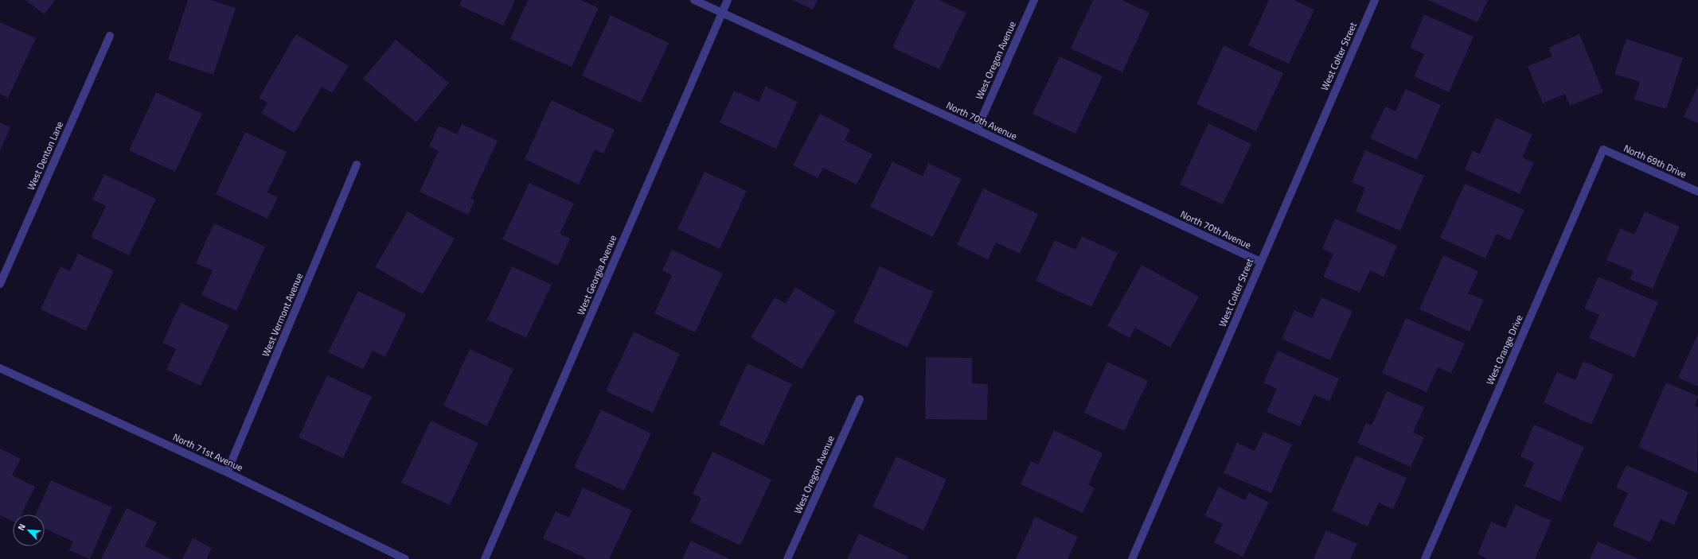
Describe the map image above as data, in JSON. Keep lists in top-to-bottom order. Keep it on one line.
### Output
{"streets":{"street":["West Colter Street","West Oregon Avenue","North 70th Avenue","West Denton Lane","North 69th Drive","West Georgia Avenue","West Vermont Avenue","West Orange Drive","North 71st Avenue"]},"crossings":[["West Colter Street","North 70th Avenue"],["West Oregon Avenue","North 70th Avenue"],["North 70th Avenue","West Georgia Avenue"],["North 69th Drive","West Orange Drive"],["West Vermont Avenue","North 71st Avenue"]],"north":"top left"}
